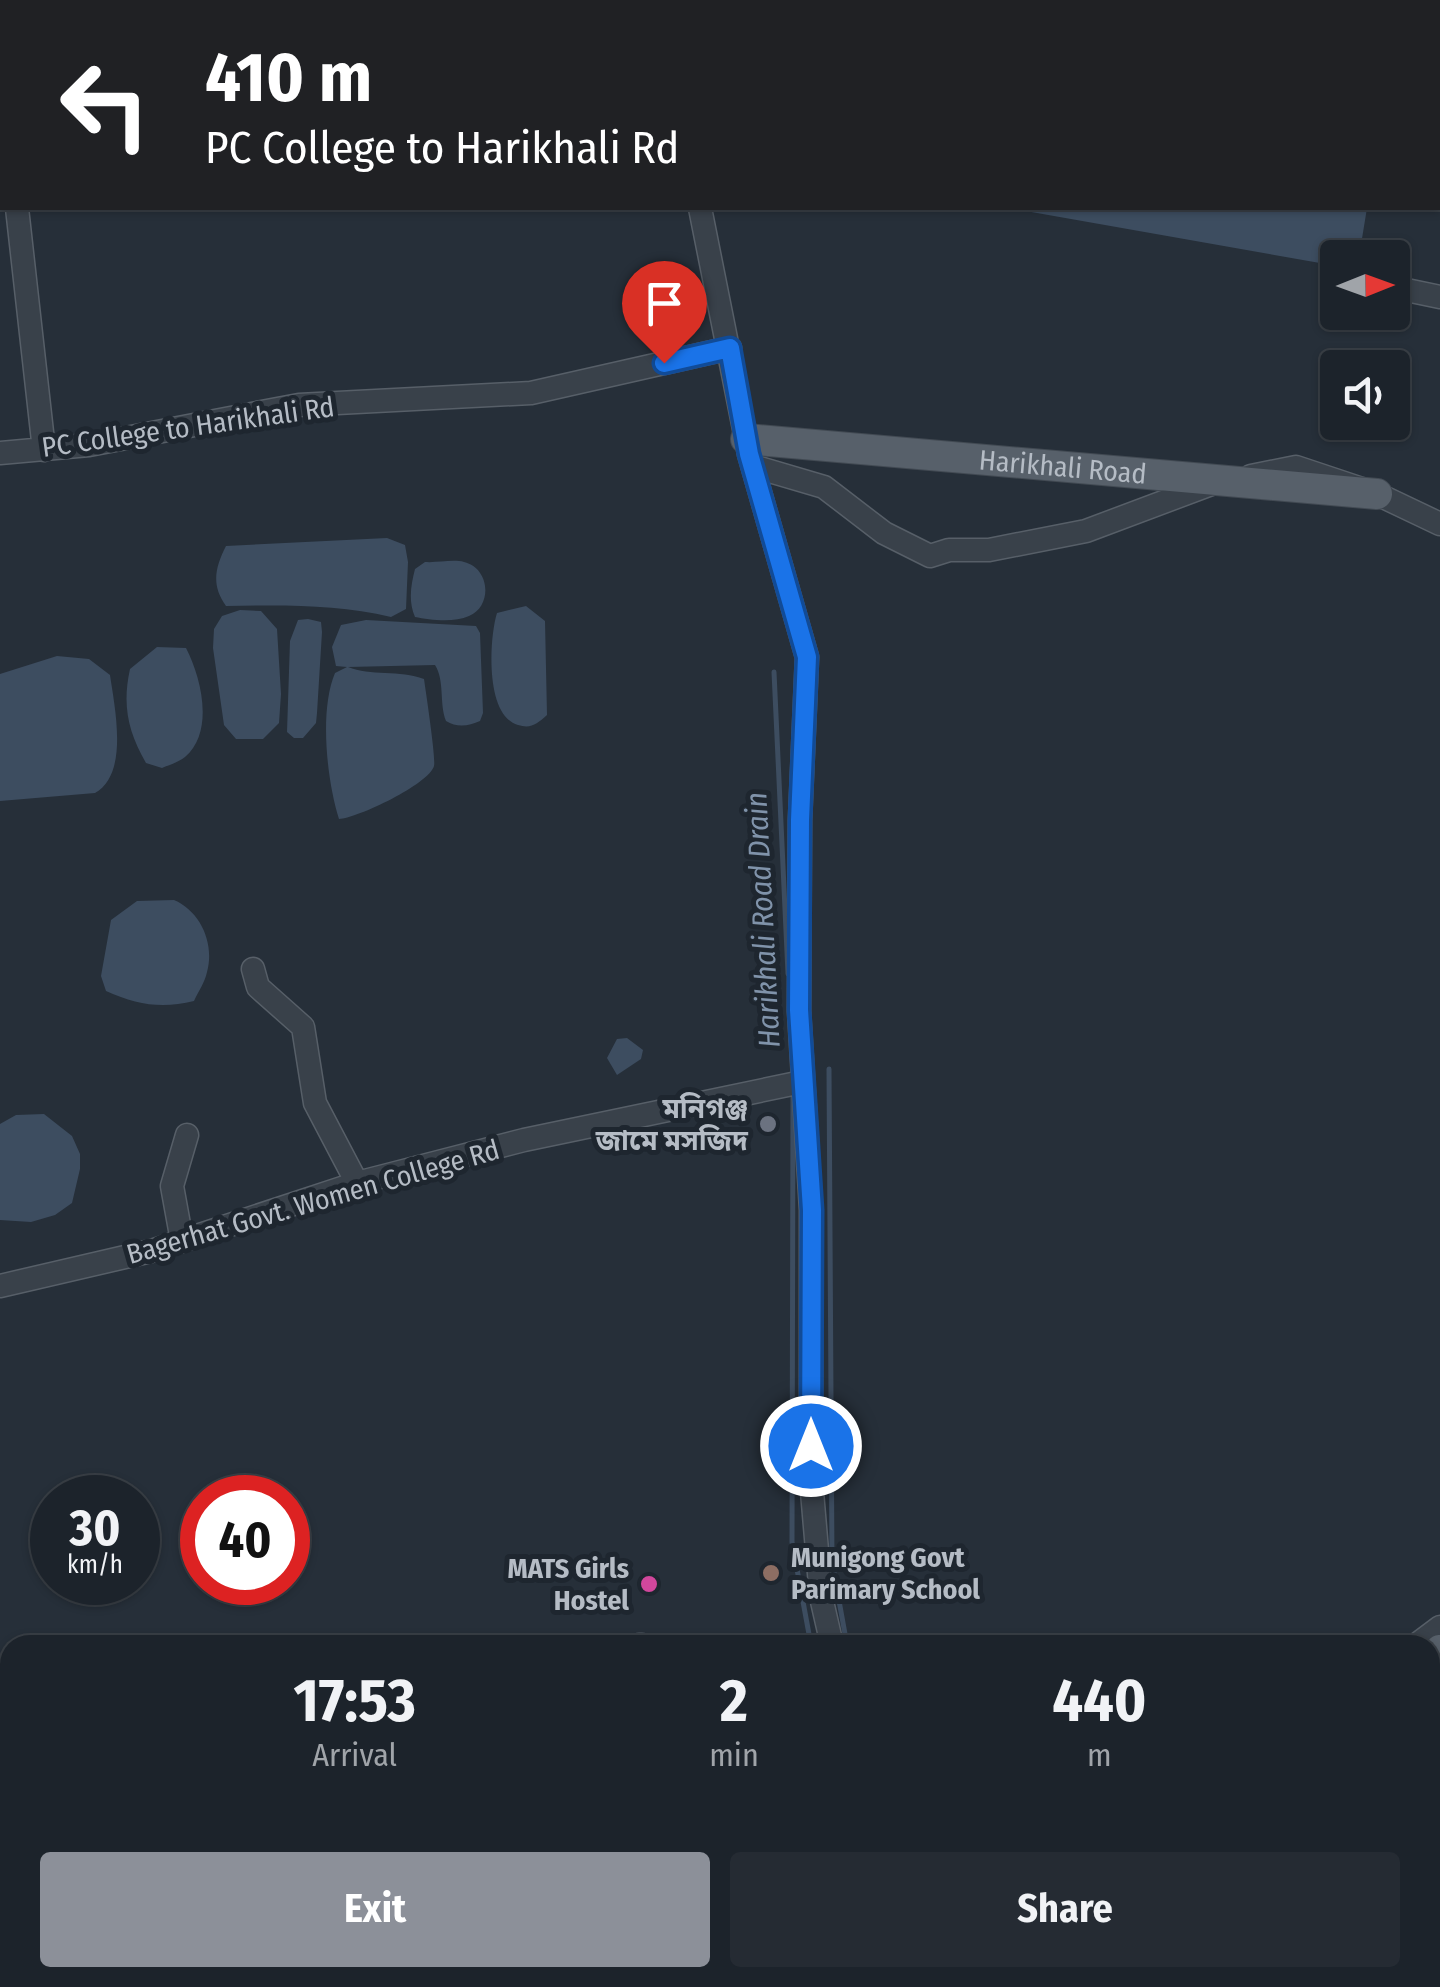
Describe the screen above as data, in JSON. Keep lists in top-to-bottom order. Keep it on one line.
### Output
{"streets":{"main road":["Harikhali Road"],"street":["PC College to Harikhali Rd","Bagerhat Govt. Women College Rd"]},"water":["Harikhali Road Drain"],"places":["মনিগঞ্জ জামে মসজিদ","Munigong Govt Parimary School","MATS Girls Hostel"],"north":"right","page":{"turn":["410 m","PC College to Harikhali Rd"],"speed":"30 km/h","limit":"40","eta":["17:53","Arrival","2","min","440","m"],"buttons":["Exit","Share"]}}
